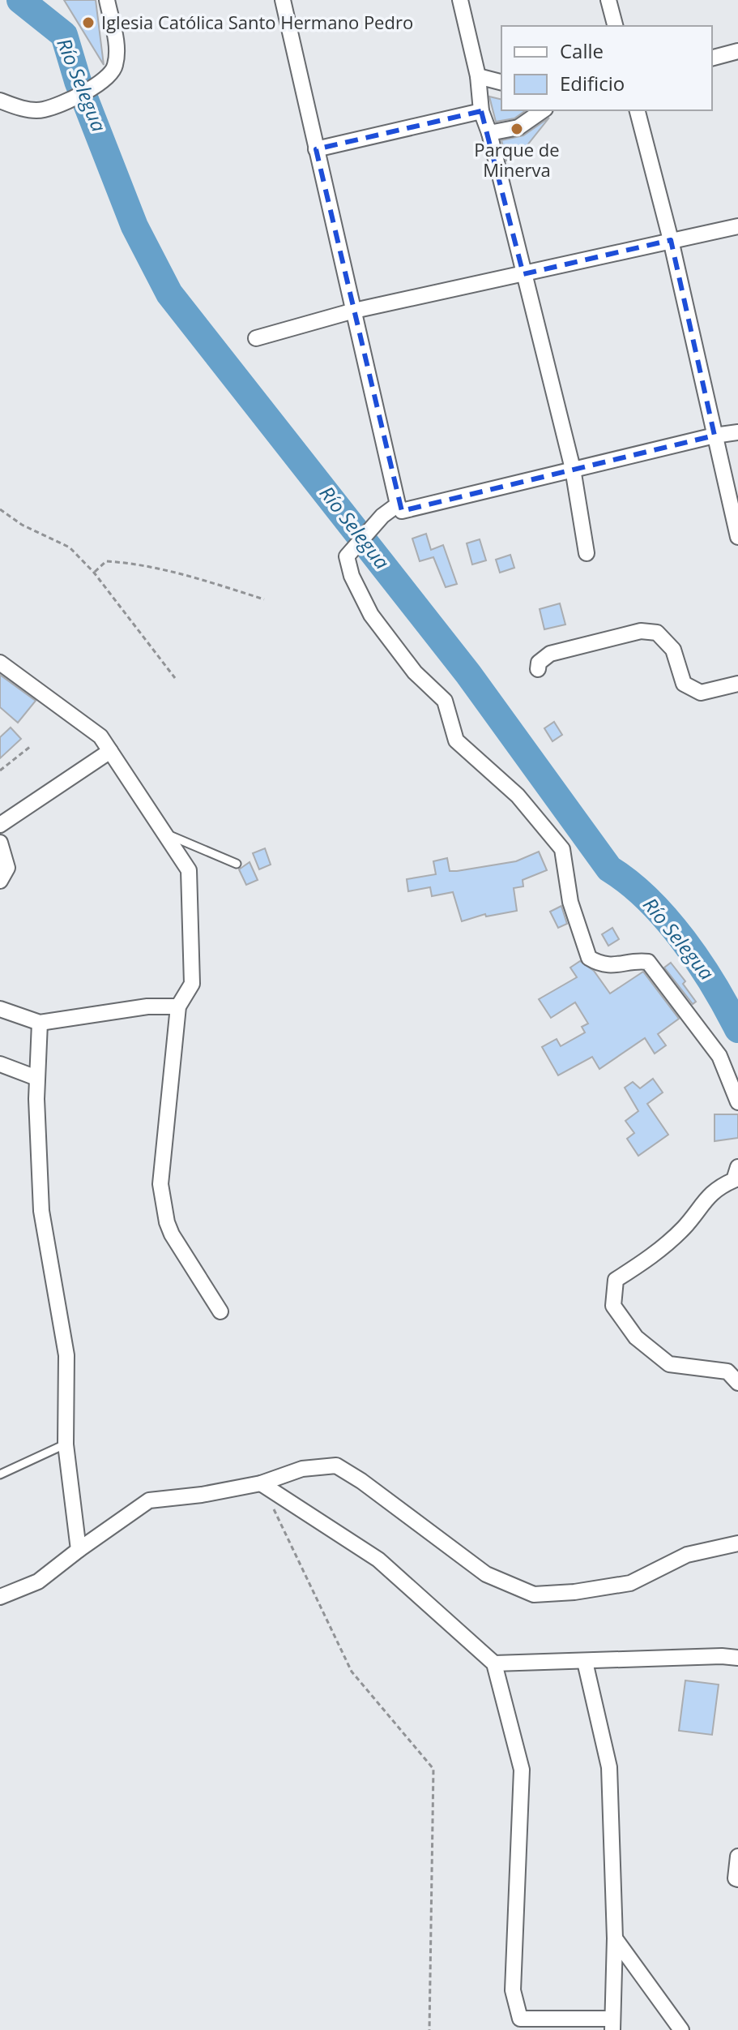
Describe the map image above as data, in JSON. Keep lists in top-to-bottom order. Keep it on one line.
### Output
{"water":["Río Selegua"],"places":["Iglesia Católica Santo Hermano Pedro","Parque de Minerva"],"legend":["Calle","Edificio"]}
